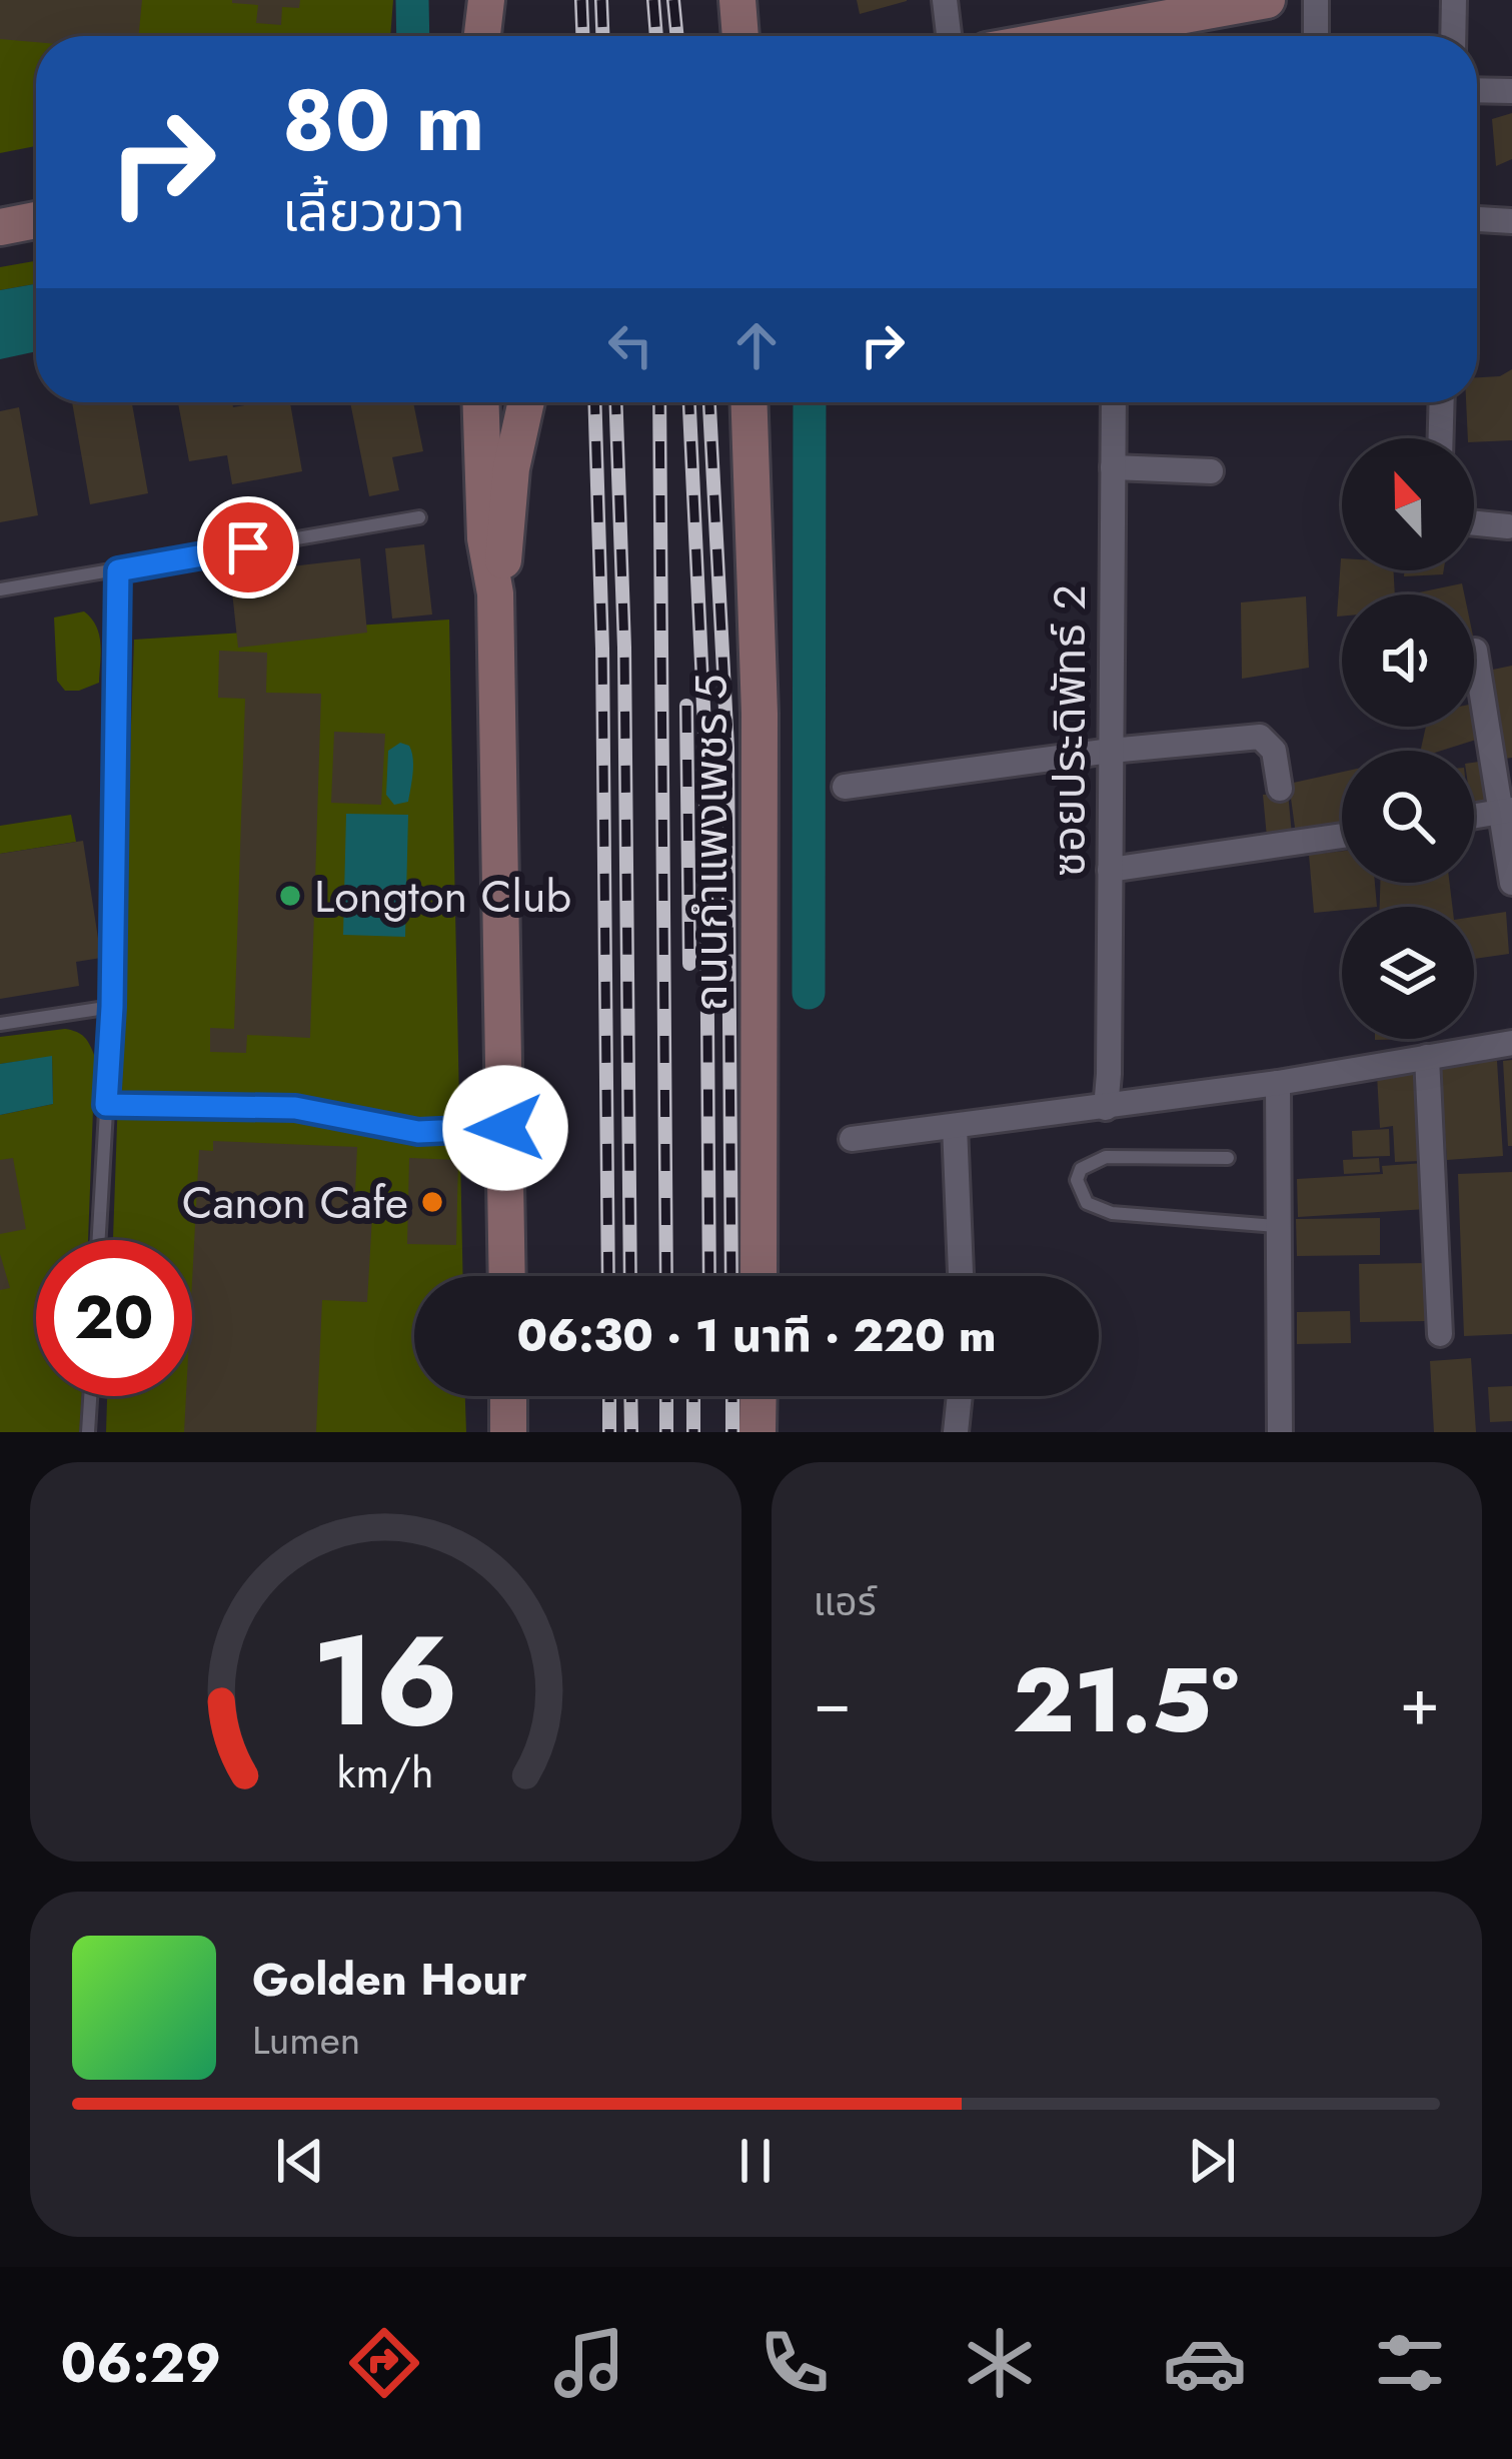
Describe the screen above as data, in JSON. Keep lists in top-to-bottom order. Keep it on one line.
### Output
{"streets":{"street":["ซอยประดิพัทธ์ 2","ถนนกำแพงเพชร 5"]},"places":["Longton Club","Canon Cafe"],"north":"top","page":{"turn":["80 m","เลี้ยวขวา"],"limit":"20","trip":"06:30 · 1 นาที · 220 m","tile":"แอร์","heat":["−","21.5°","+"],"song":["Golden Hour","Lumen"],"tabs":"06:29","gauge":["16","km/h"]}}
